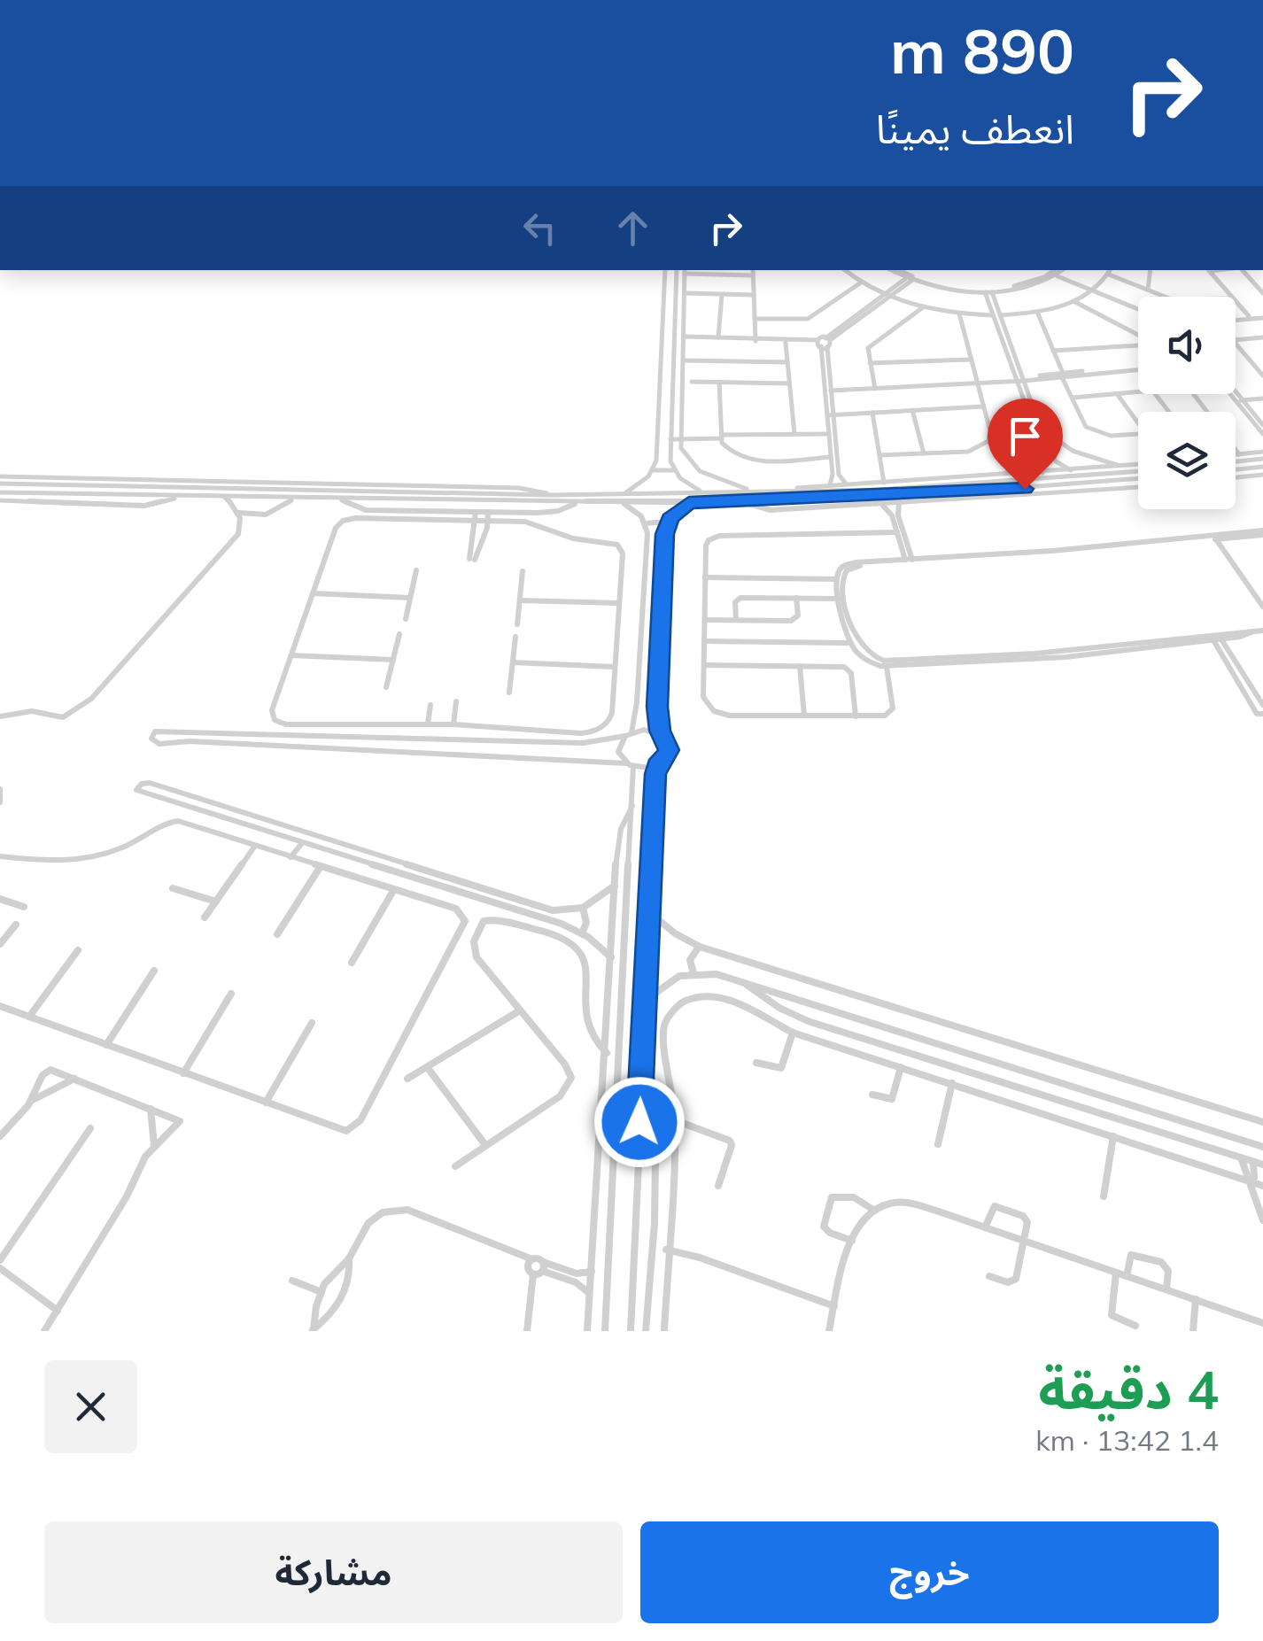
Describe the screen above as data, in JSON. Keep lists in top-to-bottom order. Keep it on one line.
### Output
{"page":{"turn":["890 m","انعطف يمينًا"],"heading":["4 دقيقة","1.4 km · 13:42"],"buttons":["خروج","مشاركة"]}}
